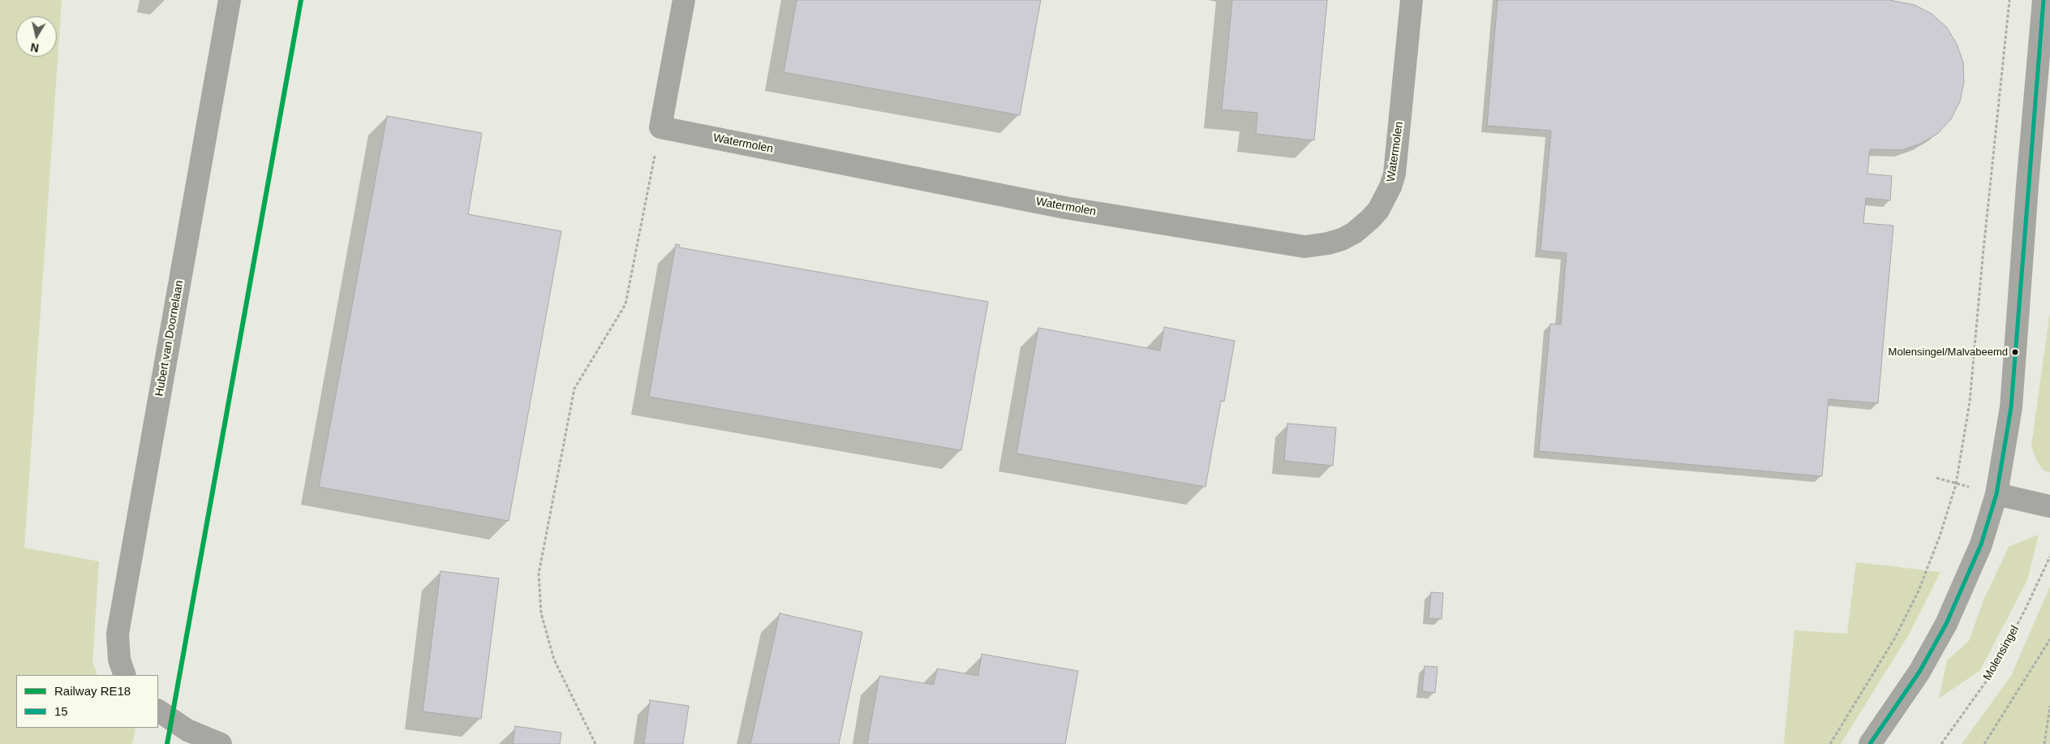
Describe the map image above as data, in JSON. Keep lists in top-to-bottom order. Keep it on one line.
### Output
{"streets":{"street":["Watermolen","Hubert van Doornelaan"],"path":["Molensingel"]},"places":["Molensingel/Malvabeemd"],"lines":["rail line RE18","transit line 15"],"legend":["Railway RE18","15"],"north":"bottom"}
